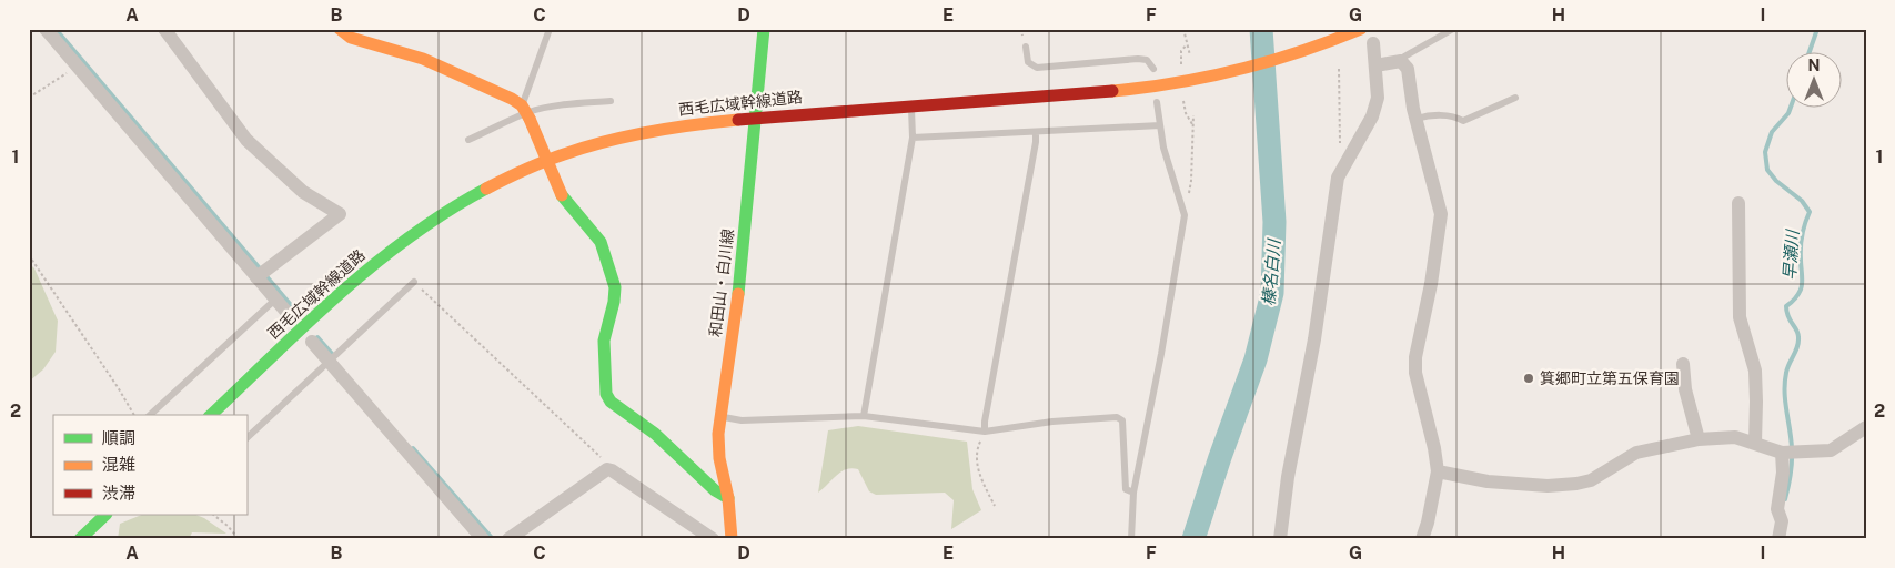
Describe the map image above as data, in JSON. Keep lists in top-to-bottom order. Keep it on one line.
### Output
{"streets":{"main road":["西毛広域幹線道路","和田山・白川線"]},"crossings":[["西毛広域幹線道路","和田山・白川線"]],"water":["早瀬川","榛名白川"],"places":["箕郷町立第五保育園"],"legend":["順調","混雑","渋滞"],"north":"top","grid":{"columns":["A","B","C","D","E","F","G","H","I"],"rows":["1","2"]}}
